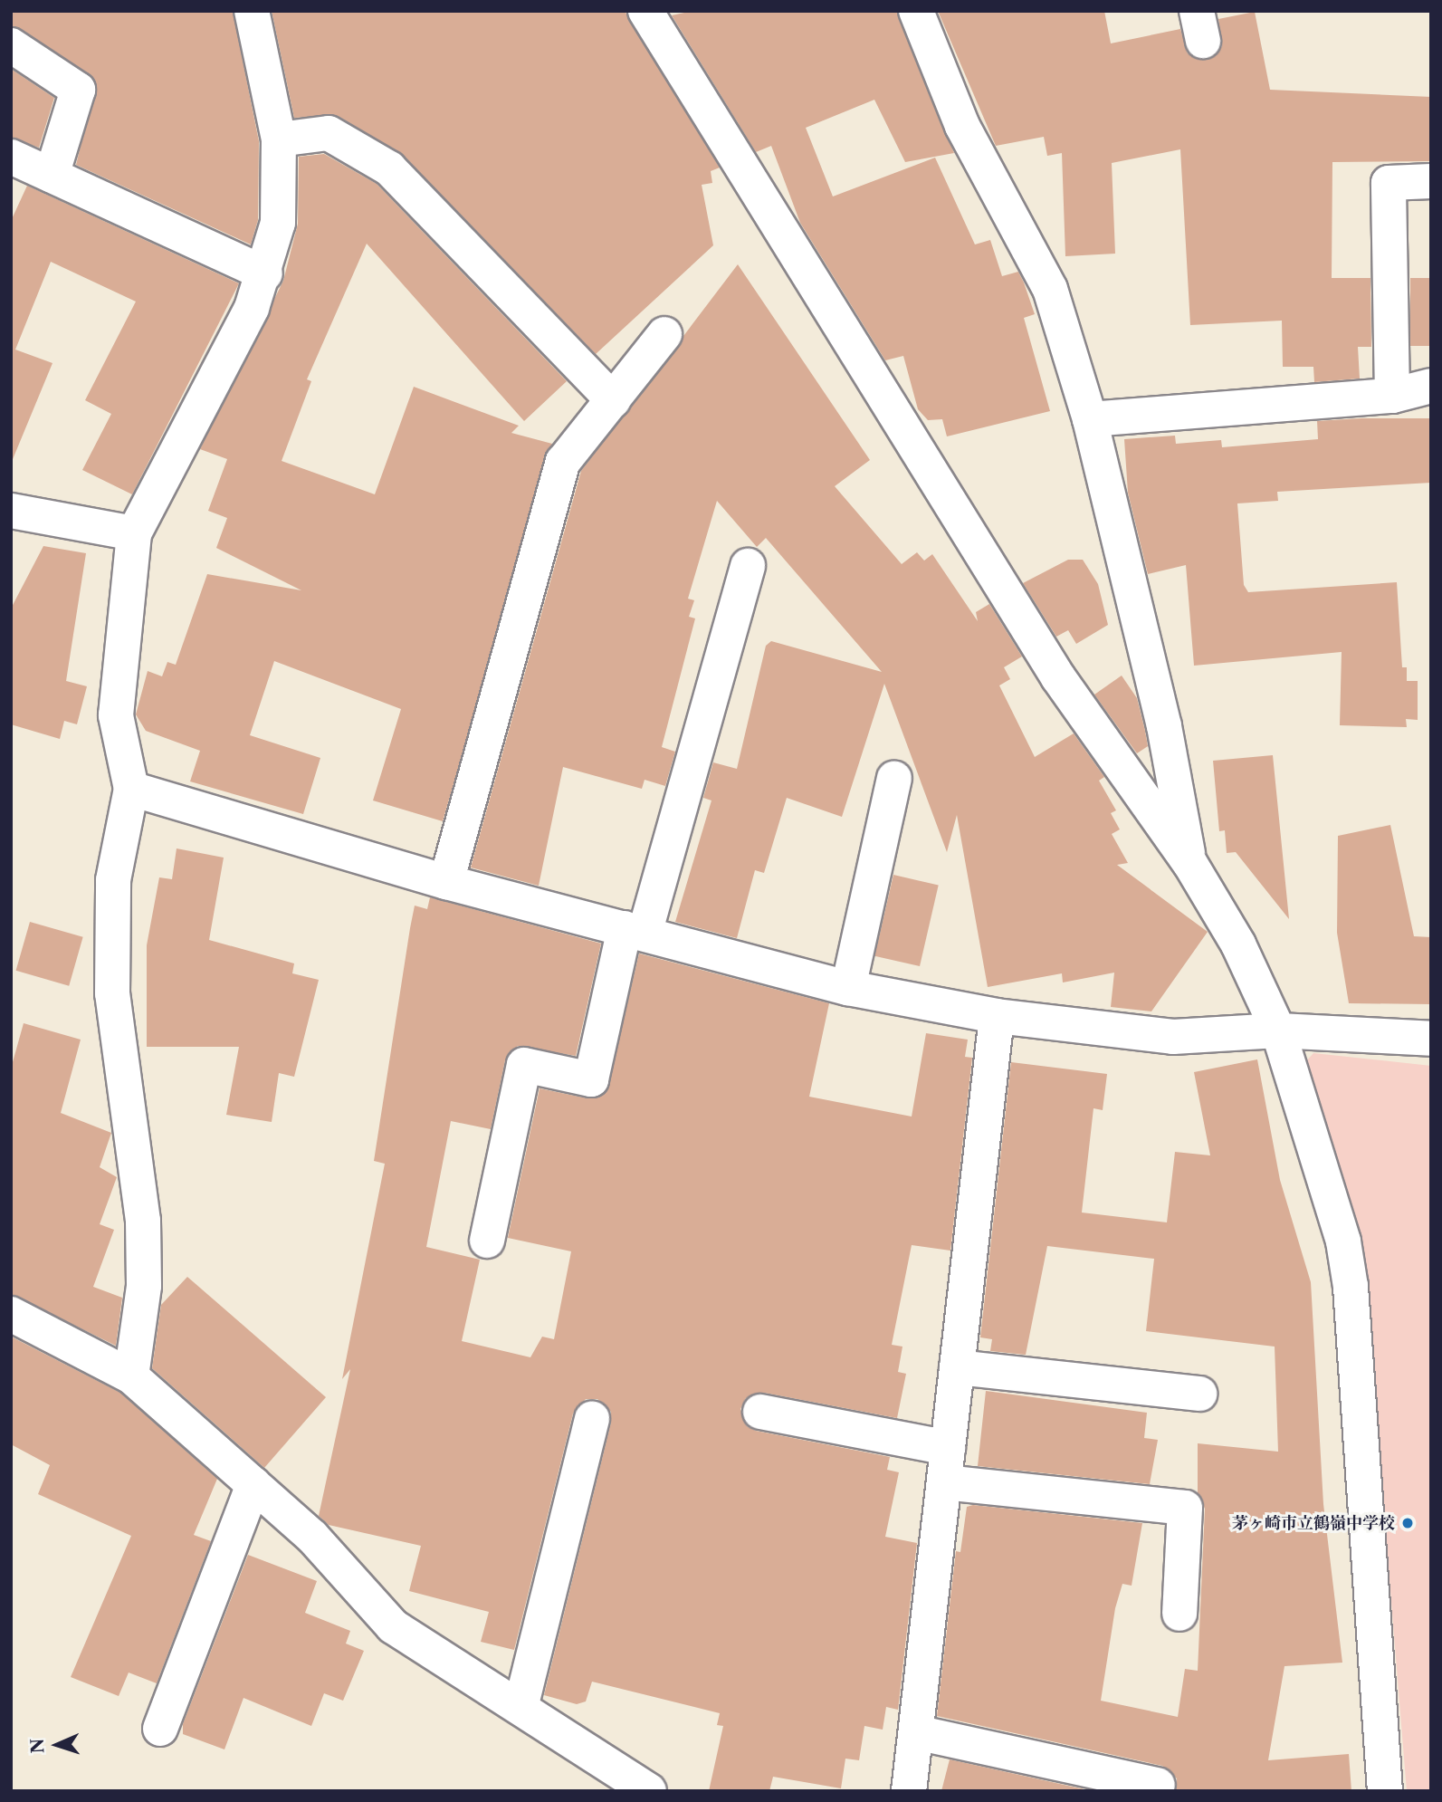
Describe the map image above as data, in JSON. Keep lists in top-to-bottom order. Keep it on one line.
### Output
{"places":["茅ヶ崎市立鶴嶺中学校"],"north":"left"}
